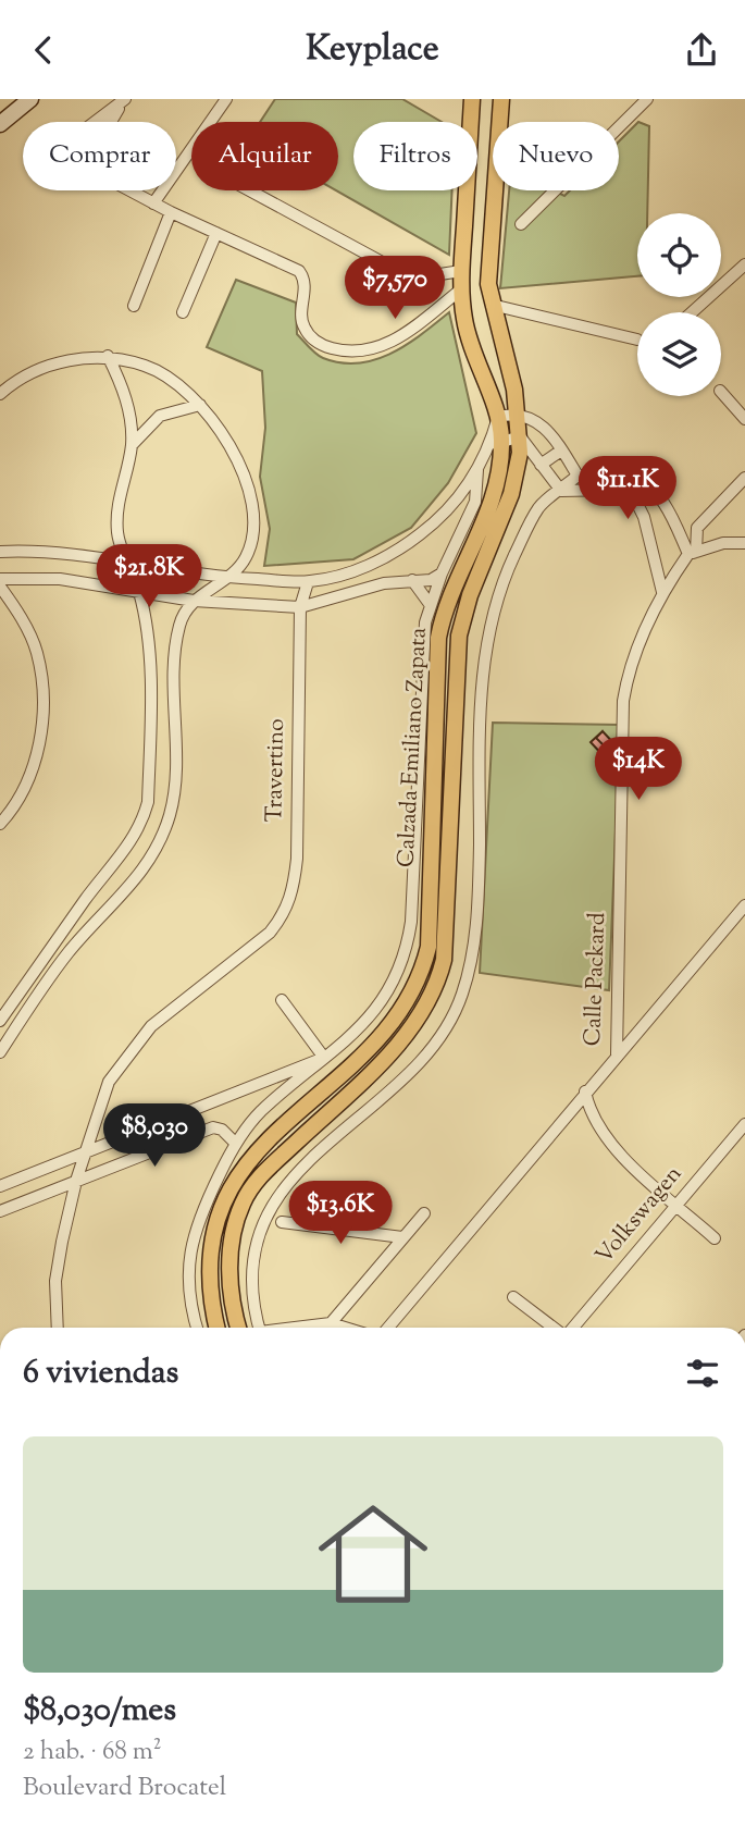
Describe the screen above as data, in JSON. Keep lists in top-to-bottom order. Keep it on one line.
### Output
{"streets":{"main road":["Calzada Emiliano Zapata"],"street":["Travertino","Calle Packard","Volkswagen"]},"page":{"header":"Keyplace","chip":["Comprar","Alquilar","Filtros","Nuevo"],"price":["$7,570","$11.1K","$21.8K","$14K","$8,030","$13.6K"],"heading":"6 viviendas","list":[{"name":"$8,030/mes","note":"2 hab. · 68 m² · Boulevard Brocatel"}]}}
